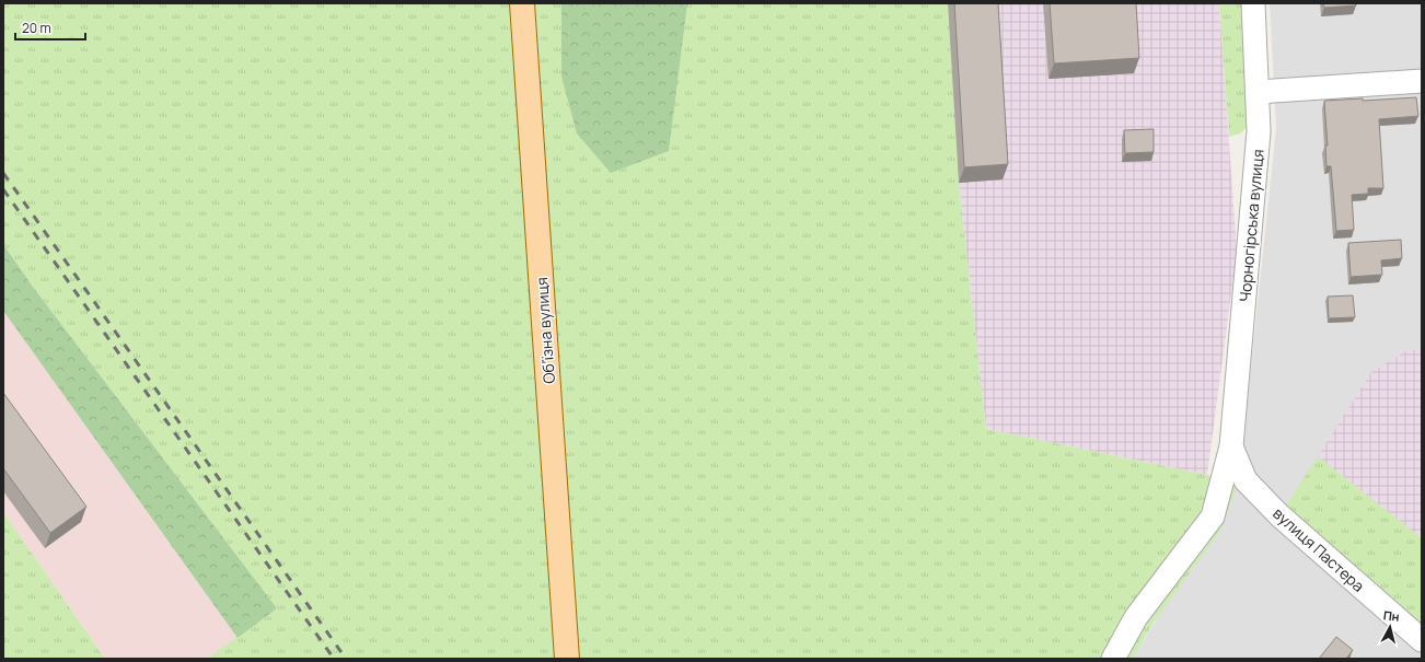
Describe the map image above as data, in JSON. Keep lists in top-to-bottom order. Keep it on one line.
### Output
{"streets":{"main road":["Обʼїзна вулиця"],"street":["Чорногірська вулиця","вулиця Пастера"]},"crossings":[["Чорногірська вулиця","вулиця Пастера"]],"scale_bar":"20 m","north":"top"}
